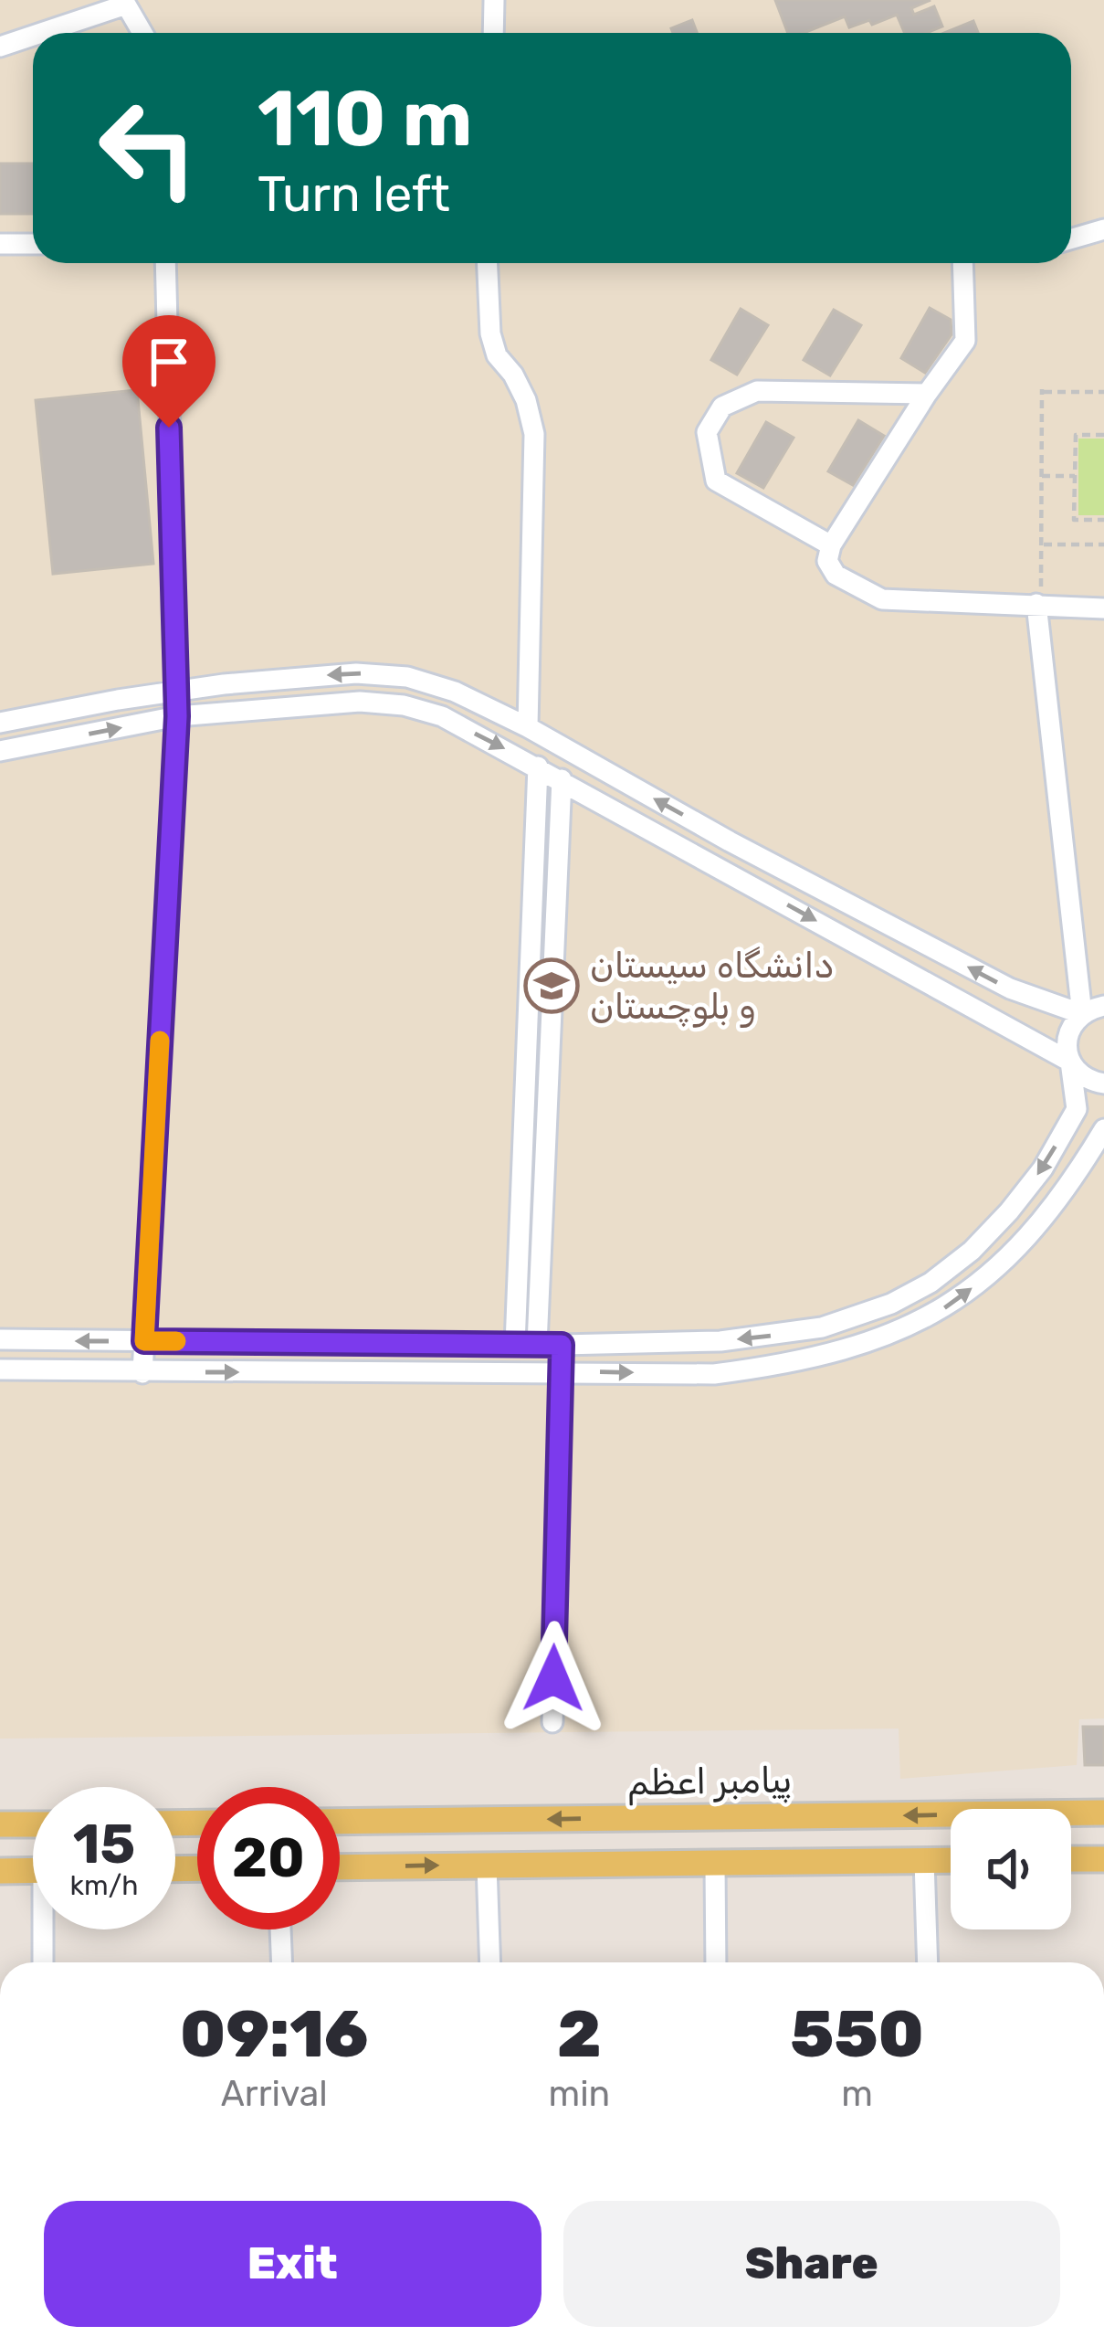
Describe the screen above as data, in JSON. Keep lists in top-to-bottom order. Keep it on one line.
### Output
{"streets":{"main road":["پیامبر اعظم"]},"places":{"school or university":["دانشگاه سیستان و بلوچستان"]},"page":{"turn":["110 m","Turn left"],"speed":"15 km/h","limit":"20","eta":["09:16","Arrival","2","min","550","m"],"buttons":["Exit","Share"]}}
